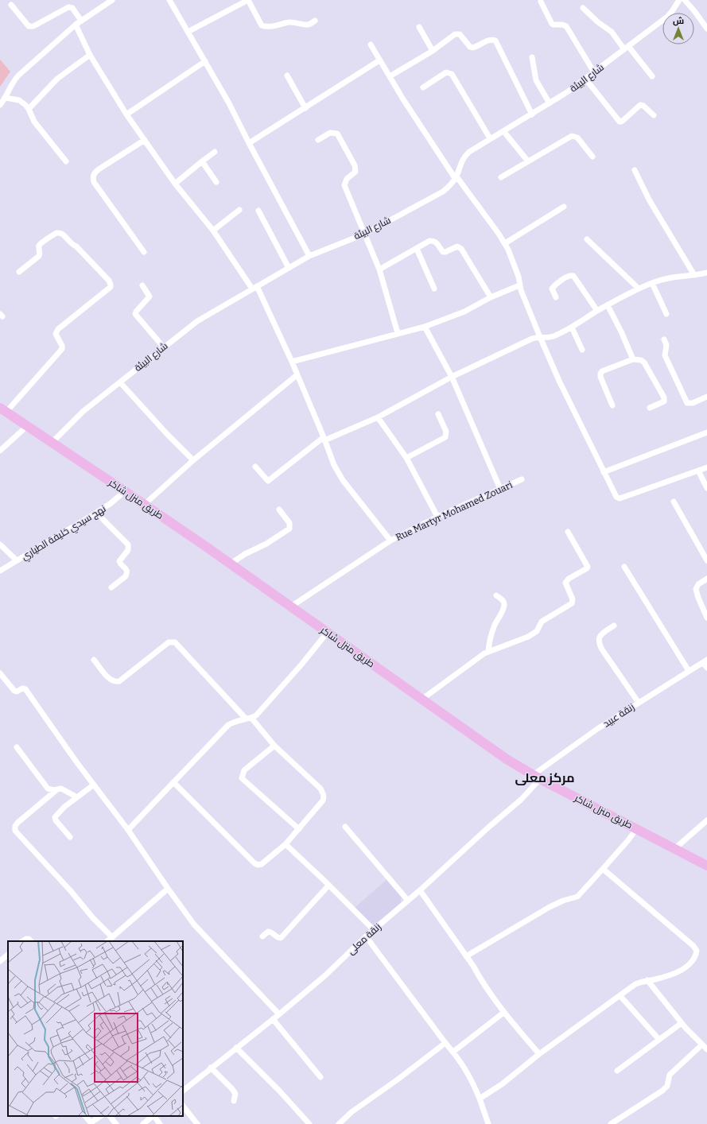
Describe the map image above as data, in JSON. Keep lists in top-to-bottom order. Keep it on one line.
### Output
{"streets":{"main road":["طريق منزل شاكر"],"street":["شارع البيئة","Rue Martyr Mohamed Zouari","نهج سيدي خليفة الطياري","زنقة عبيد","زنقة معلى"]},"crossings":[["شارع البيئة","طريق منزل شاكر"],["طريق منزل شاكر","Rue Martyr Mohamed Zouari"],["طريق منزل شاكر","نهج سيدي خليفة الطياري"],["طريق منزل شاكر","زنقة عبيد"],["طريق منزل شاكر","زنقة معلى"],["زنقة عبيد","زنقة معلى"]],"districts":["مركز معلى"],"north":"top"}
